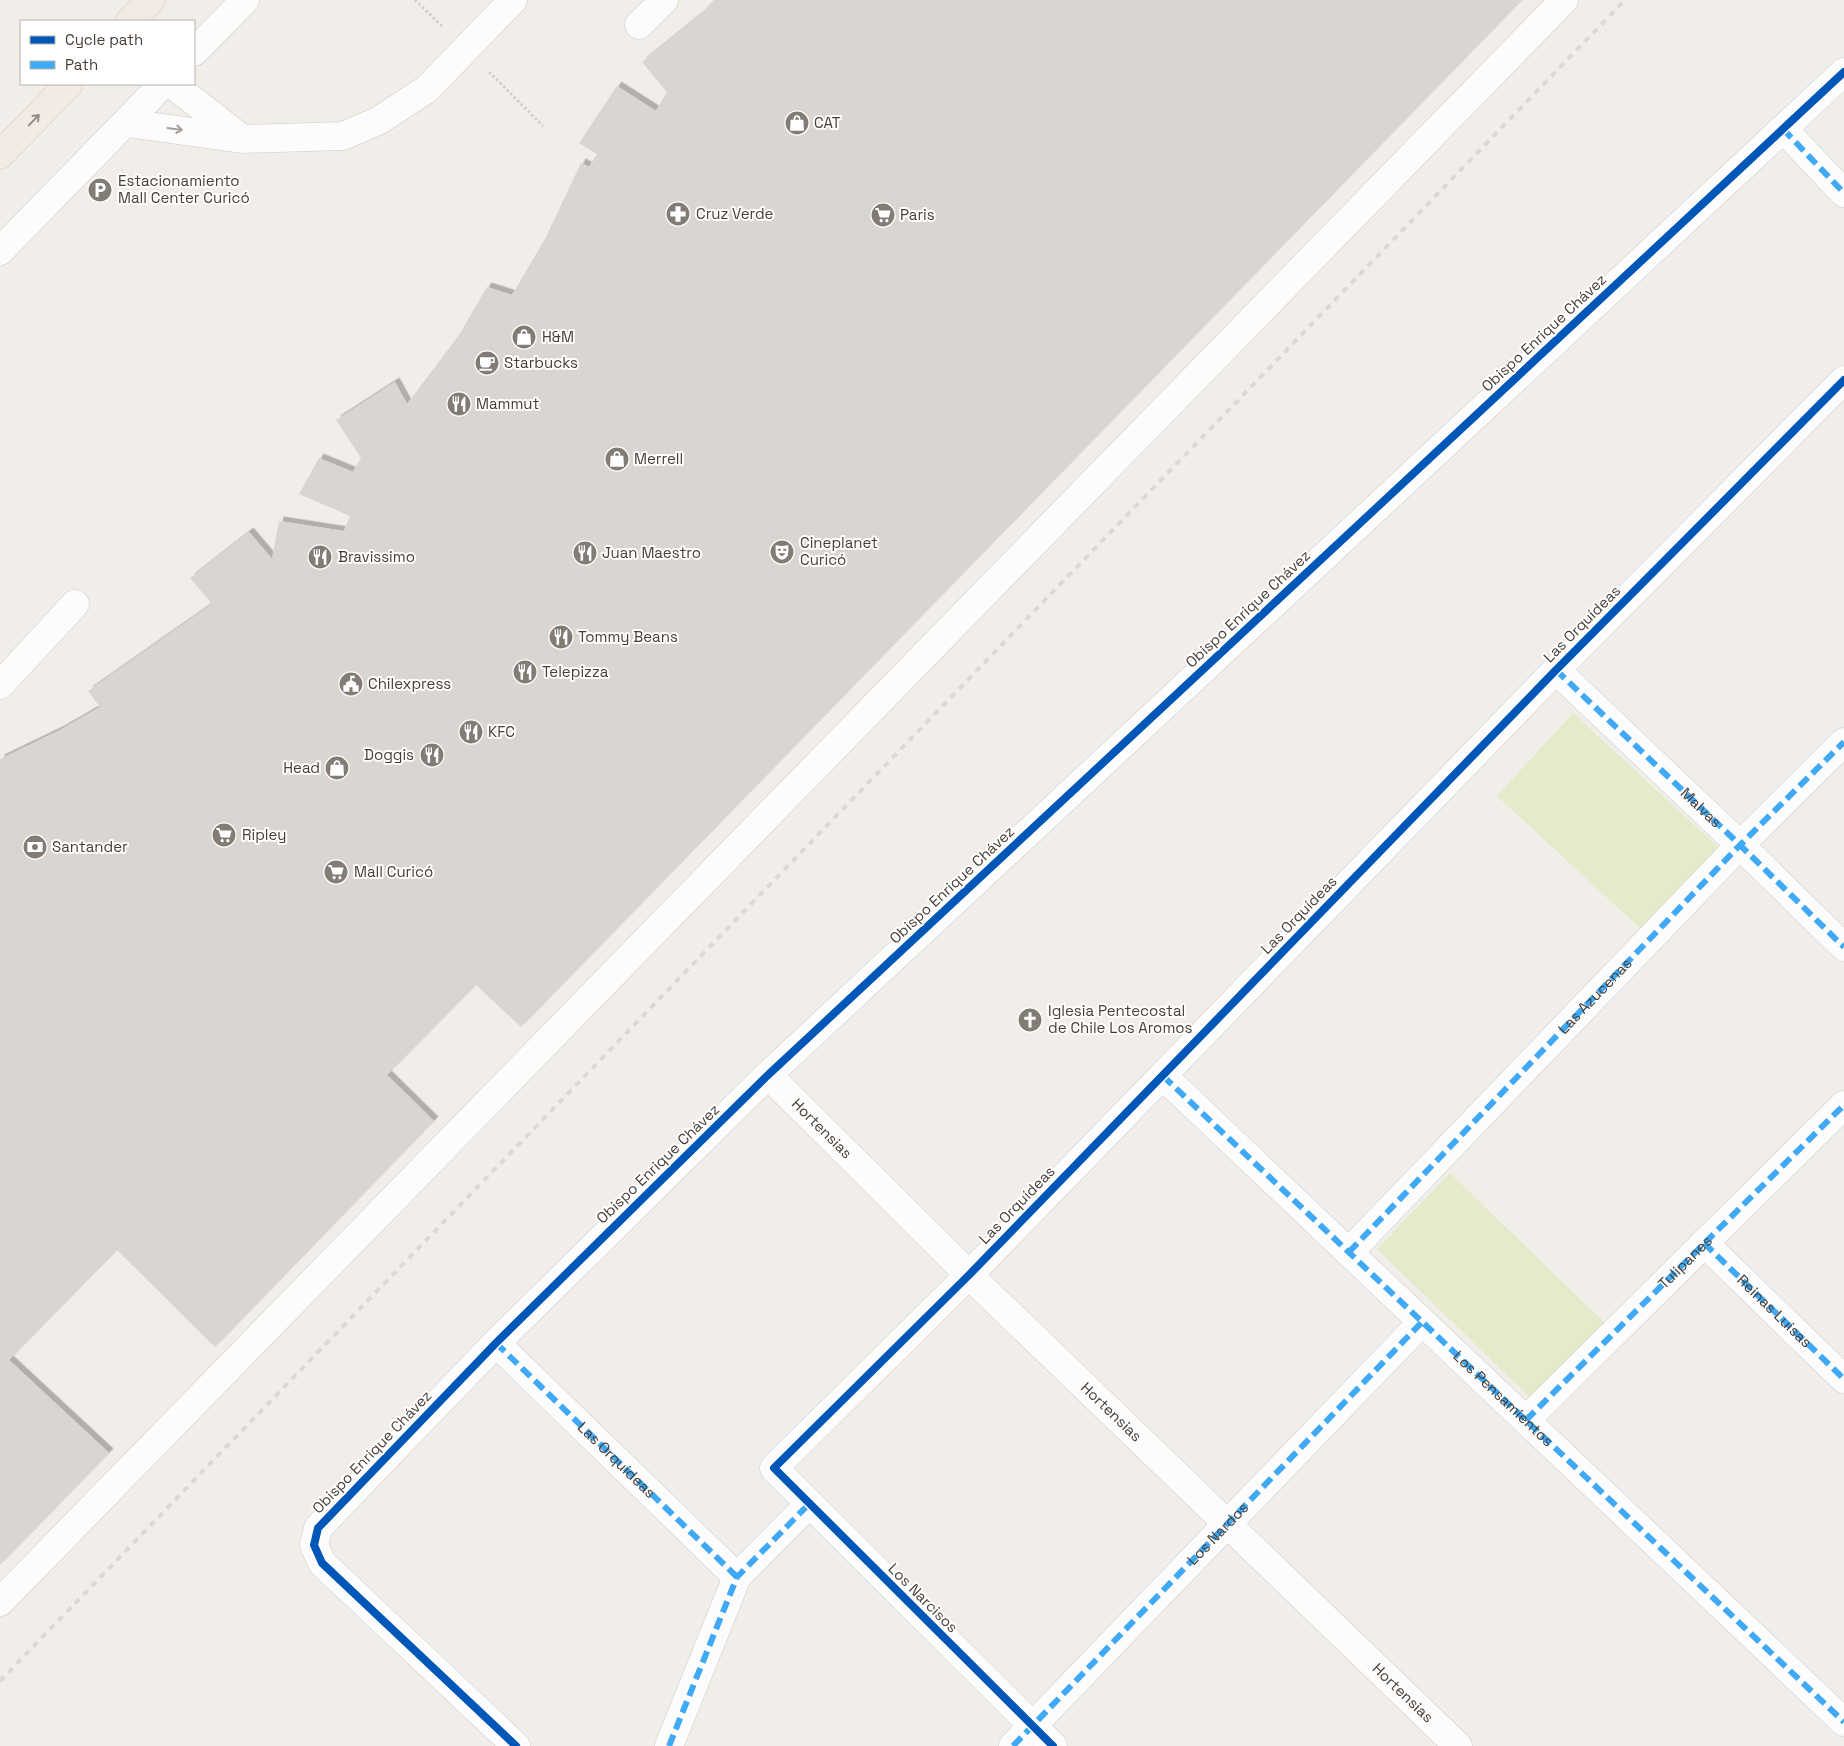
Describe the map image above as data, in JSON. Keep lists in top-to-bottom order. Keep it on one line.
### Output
{"streets":{"street":["Obispo Enrique Chávez","Las Orquídeas","Malvas","Las Azucenas","Hortensias","Tulipanes","Reinas Luisas","Los Pensamientos","Los Nardos","Los Narcisos"]},"crossings":[["Obispo Enrique Chávez","Las Orquídeas"],["Obispo Enrique Chávez","Hortensias"],["Las Orquídeas","Malvas"],["Las Orquídeas","Hortensias"],["Las Orquídeas","Los Pensamientos"],["Las Orquídeas","Los Narcisos"],["Malvas","Las Azucenas"],["Las Azucenas","Los Pensamientos"],["Hortensias","Los Nardos"],["Tulipanes","Reinas Luisas"],["Tulipanes","Los Pensamientos"],["Los Pensamientos","Los Nardos"],["Los Nardos","Los Narcisos"]],"places":{"shop":["CAT","H&M","Merrell","Head"],"parking":["Estacionamiento Mall Center Curicó"],"pharmacy":["Cruz Verde"],"supermarket":["Paris","Ripley","Mall Curicó"],"cafe":["Starbucks"],"restaurant":["Mammut","Juan Maestro","Bravissimo","Tommy Beans","Telepizza","KFC","Doggis"],"theatre":["Cineplanet Curicó"],"public building":["Chilexpress"],"bank":["Santander"],"church":["Iglesia Pentecostal de Chile Los Aromos"]},"legend":["Cycle path","Path"]}
